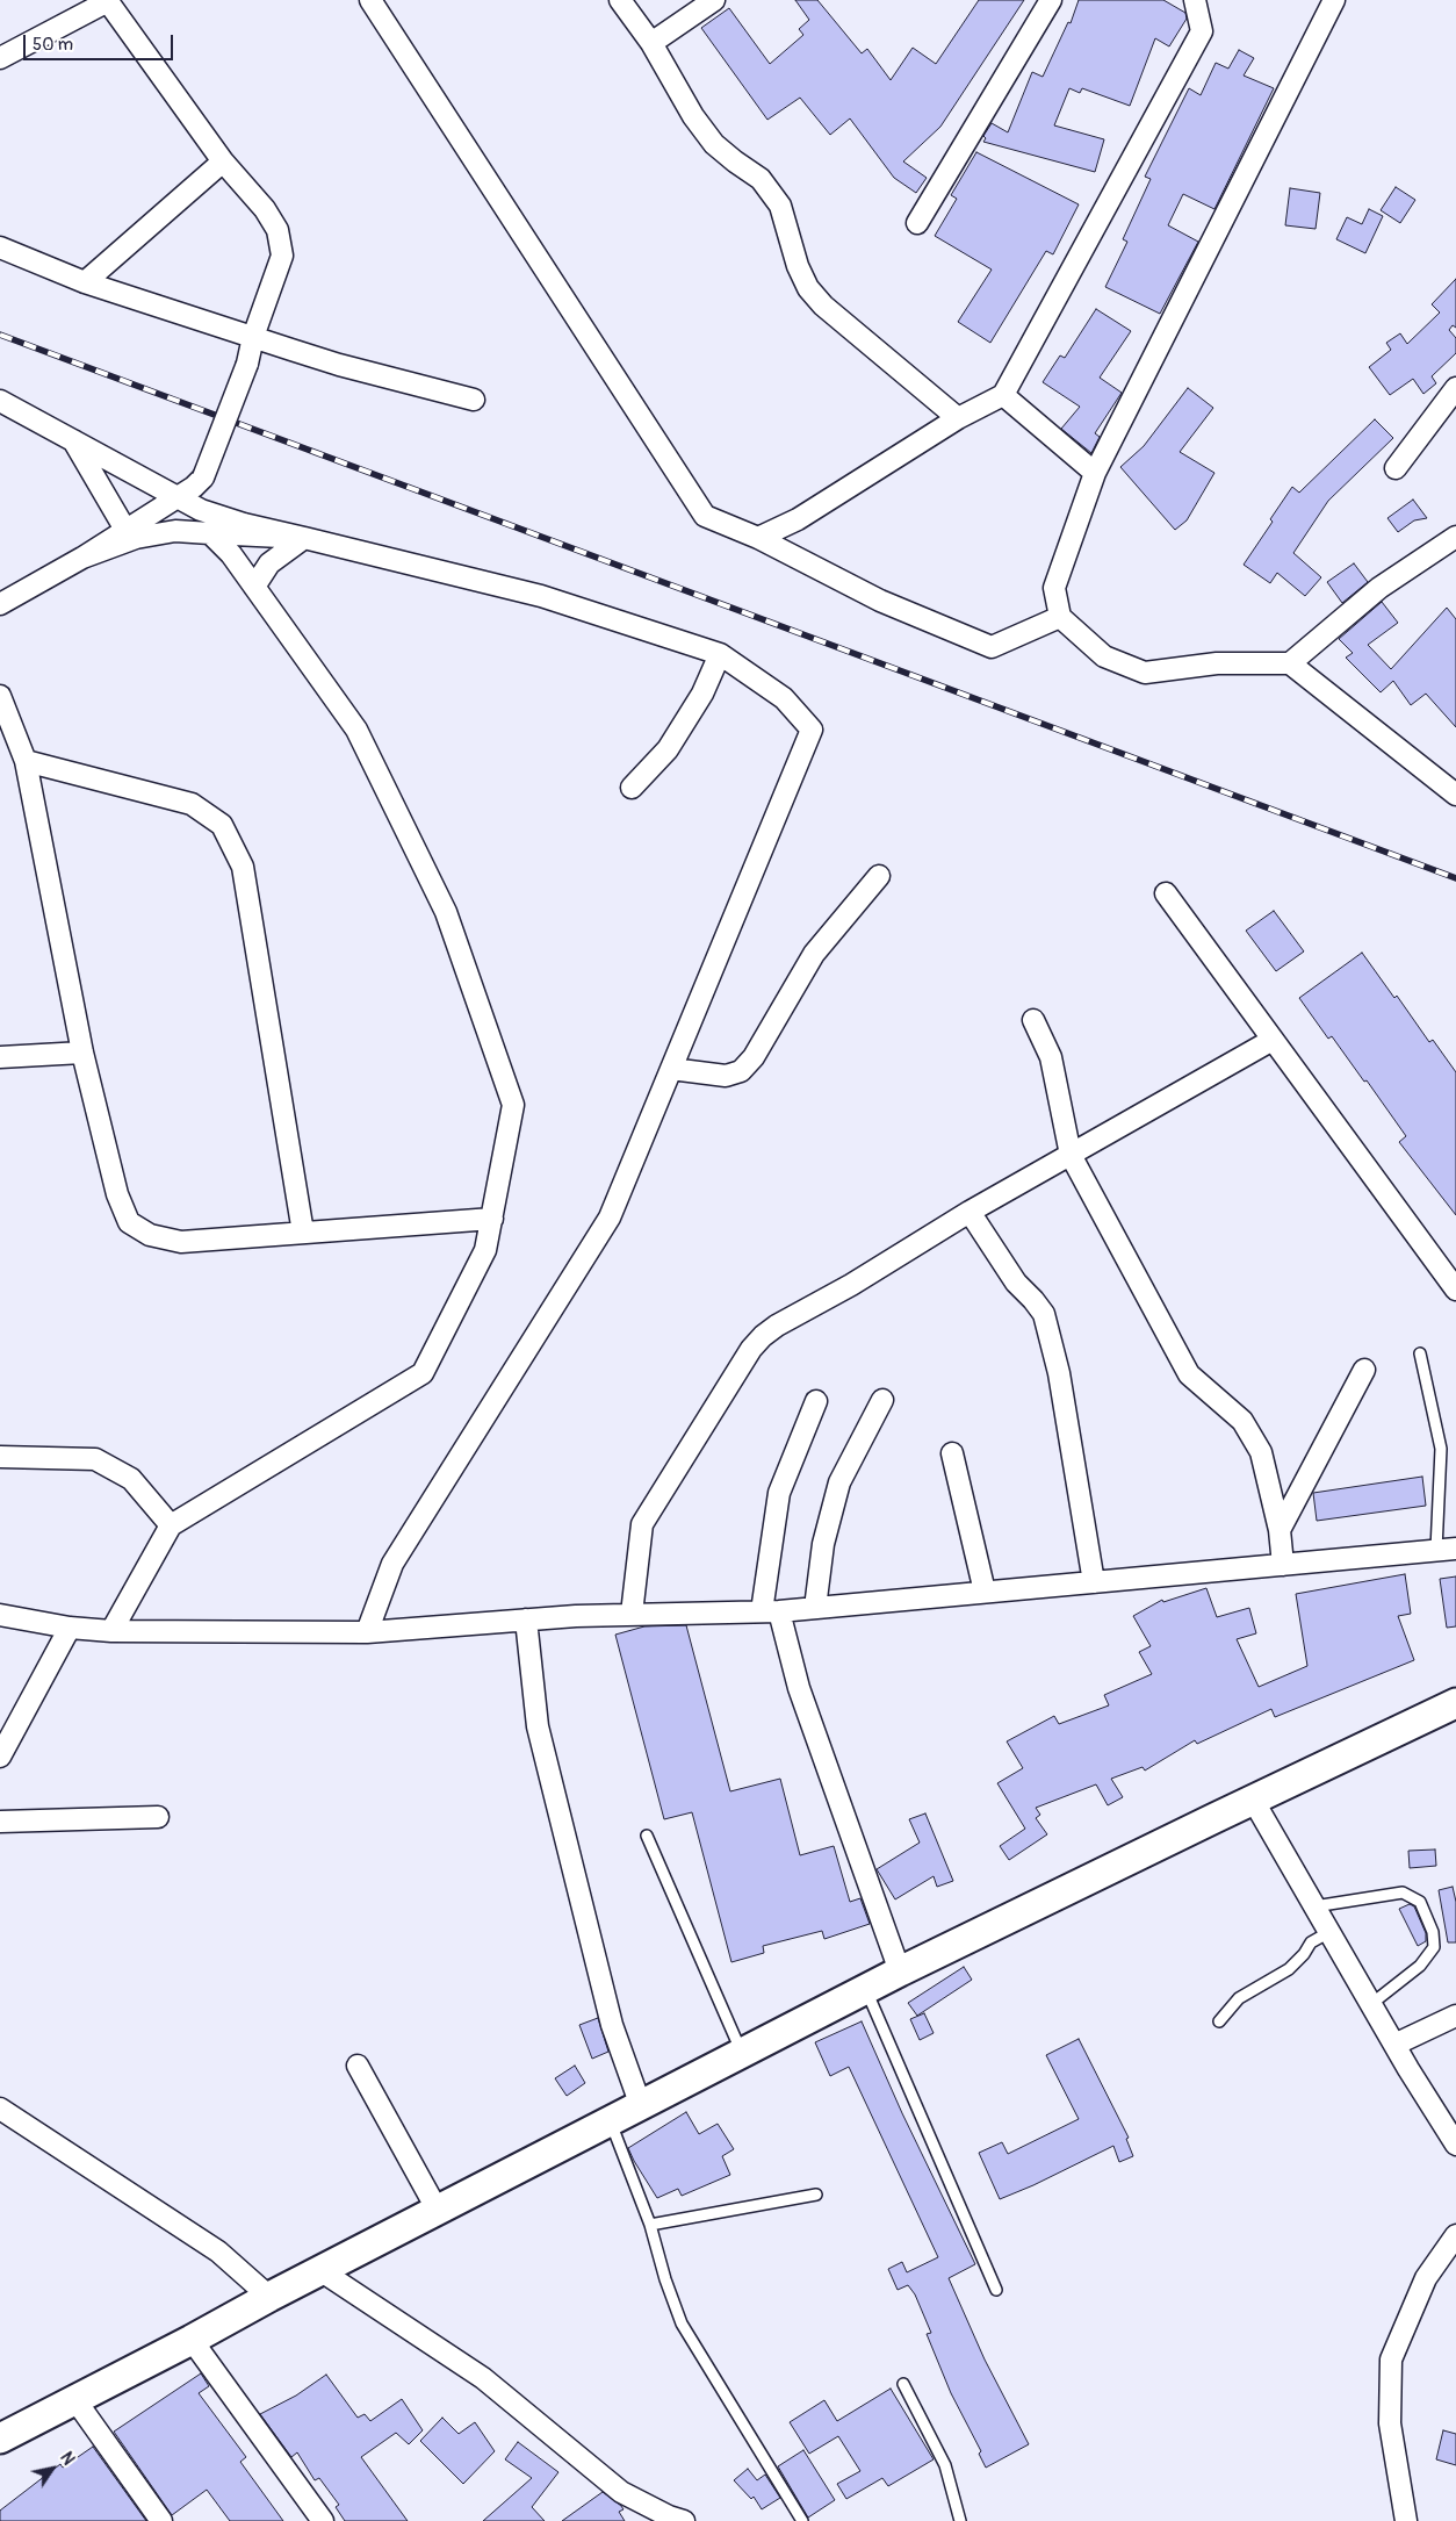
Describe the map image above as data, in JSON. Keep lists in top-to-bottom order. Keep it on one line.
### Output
{"scale_bar":"50 m","north":"top right"}
